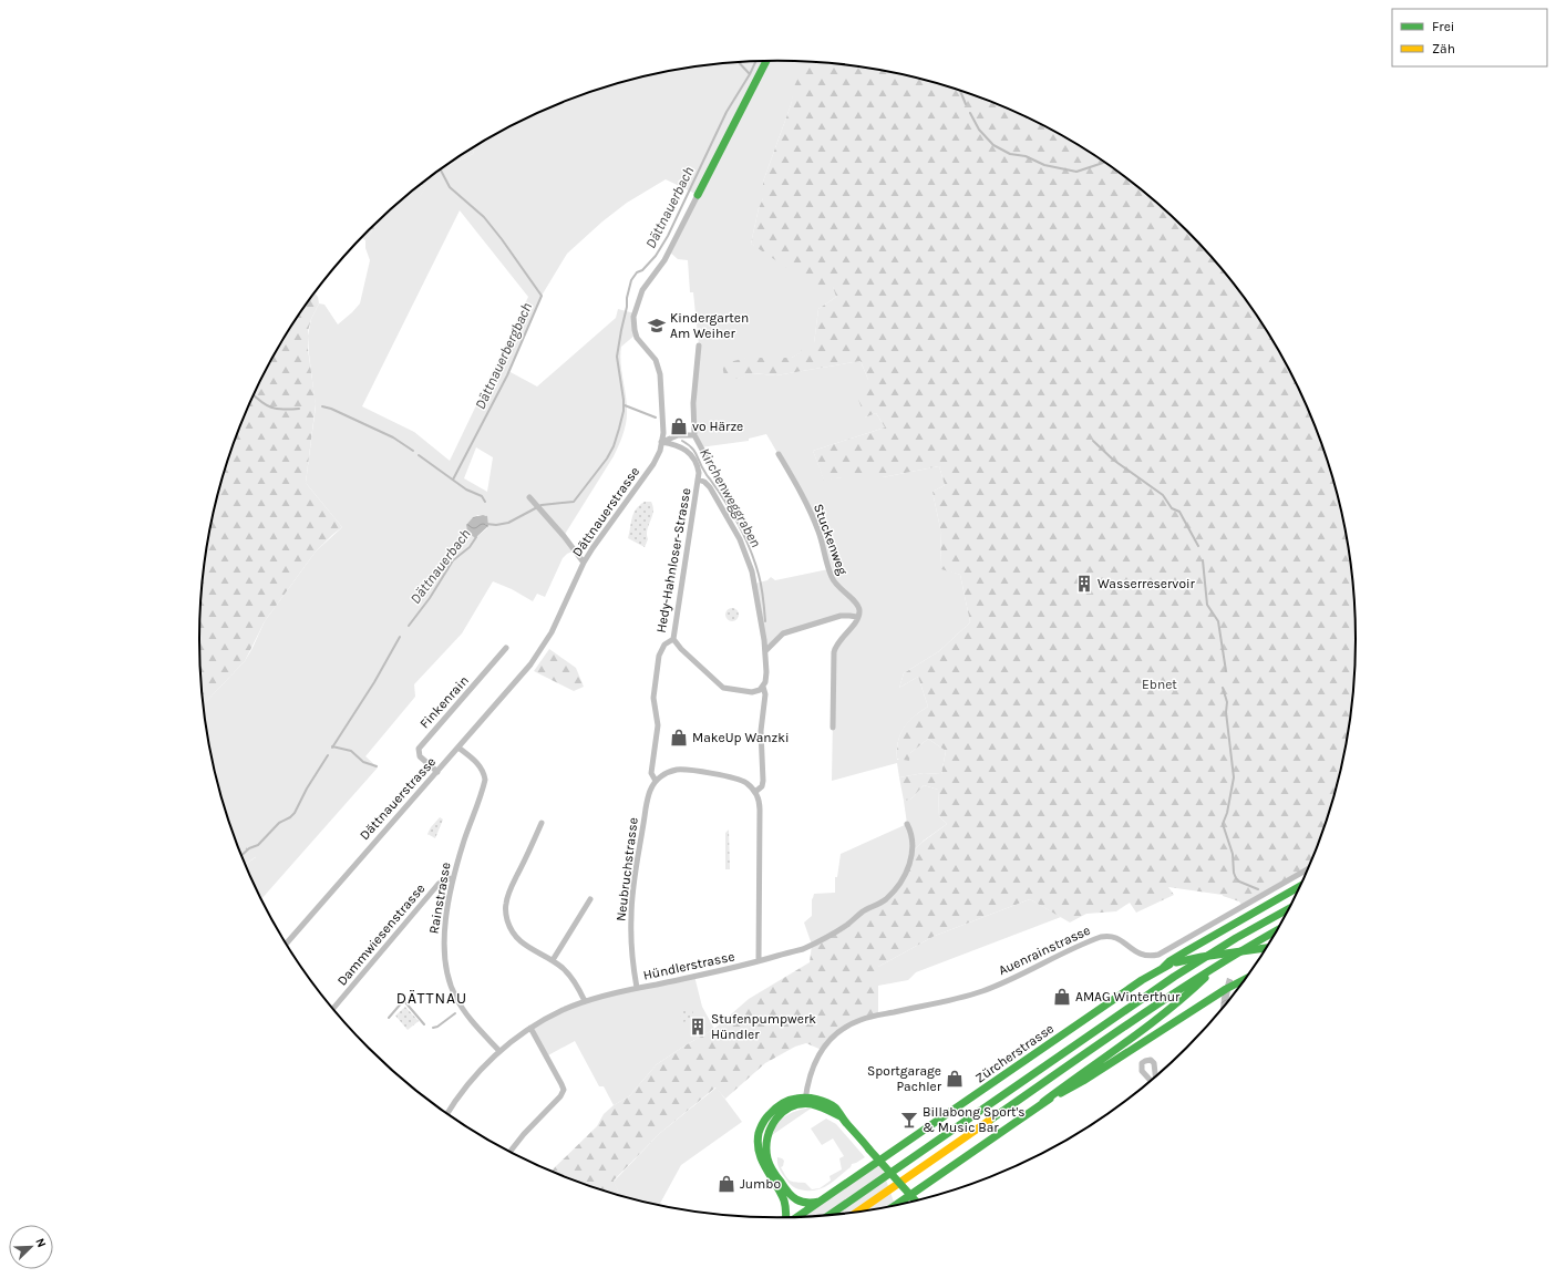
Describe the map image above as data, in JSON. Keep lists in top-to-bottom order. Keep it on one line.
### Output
{"streets":{"main road":["Dättnauerstrasse","Zürcherstrasse"],"street":["Stuckenweg","Hedy-Hahnloser-Strasse","Finkenrain","Neubruchstrasse","Rainstrasse","Dammwiesenstrasse","Auenrainstrasse","Hündlerstrasse"]},"crossings":[["Dättnauerstrasse","Hedy-Hahnloser-Strasse"],["Dättnauerstrasse","Finkenrain"],["Dättnauerstrasse","Rainstrasse"],["Hedy-Hahnloser-Strasse","Neubruchstrasse"],["Neubruchstrasse","Hündlerstrasse"],["Rainstrasse","Dammwiesenstrasse"],["Rainstrasse","Hündlerstrasse"]],"districts":["DÄTTNAU"],"water":["Dättnauerbach","Dättnauerbergbach","Kirchenweggraben"],"parks":["Ebnet"],"places":{"school or university":["Kindergarten Am Weiher"],"shop":["vo Härze","MakeUp Wanzki","AMAG Winterthur","Sportgarage Pachler","Jumbo"],"building":["Wasserreservoir","Stufenpumpwerk Hündler"],"bar":["Billabong Sport's & Music Bar"]},"legend":["Frei","Zäh"],"north":"top right"}
